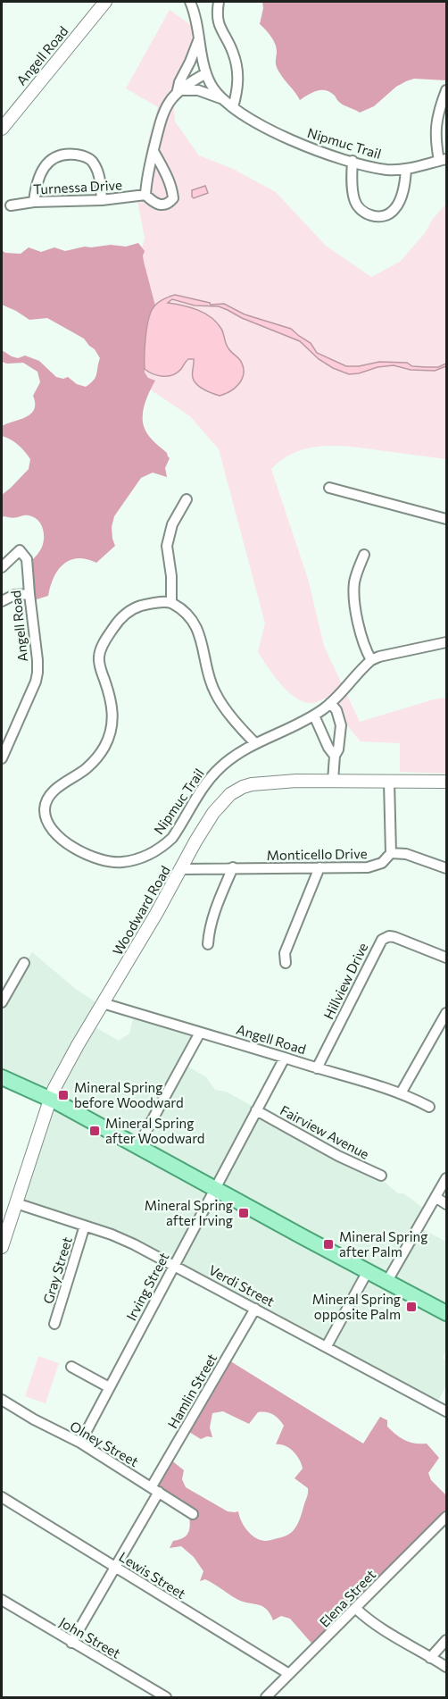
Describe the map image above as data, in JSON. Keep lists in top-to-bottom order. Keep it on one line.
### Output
{"streets":{"street":["Angell Road","Nipmuc Trail","Turnessa Drive","Monticello Drive","Woodward Road","Hillview Drive","Fairview Avenue","Gray Street","Verdi Street","Irving Street","Hamlin Street","Olney Street","Lewis Street","Elena Street","John Street"]},"crossings":[["Angell Road","Woodward Road"],["Angell Road","Hillview Drive"],["Angell Road","Irving Street"],["Monticello Drive","Woodward Road"],["Woodward Road","Verdi Street"],["Fairview Avenue","Irving Street"],["Gray Street","Verdi Street"],["Verdi Street","Irving Street"],["Verdi Street","Hamlin Street"],["Irving Street","Olney Street"],["Hamlin Street","Olney Street"],["Hamlin Street","Lewis Street"],["Hamlin Street","John Street"],["Lewis Street","Elena Street"]],"places":{"transit":["Mineral Spring before Woodward","Mineral Spring after Woodward","Mineral Spring after Irving","Mineral Spring after Palm","Mineral Spring opposite Palm"]}}
